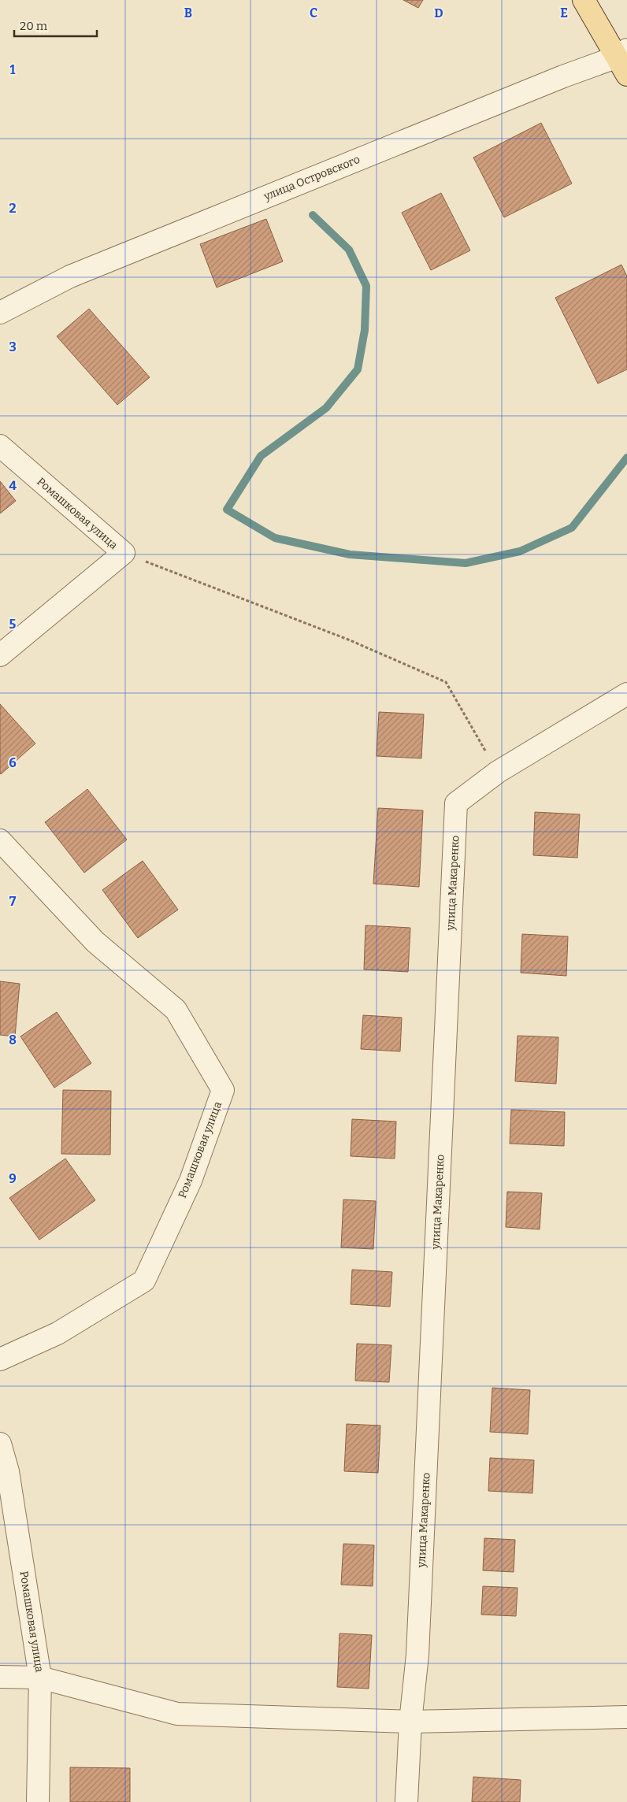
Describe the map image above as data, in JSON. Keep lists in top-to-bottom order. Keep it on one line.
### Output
{"streets":{"street":["улица Островского","Ромашковая улица","улица Макаренко"]},"scale_bar":"20 m","grid":{"columns":["B","C","D","E"],"rows":["1","2","3","4","5","6","7","8","9"]}}
